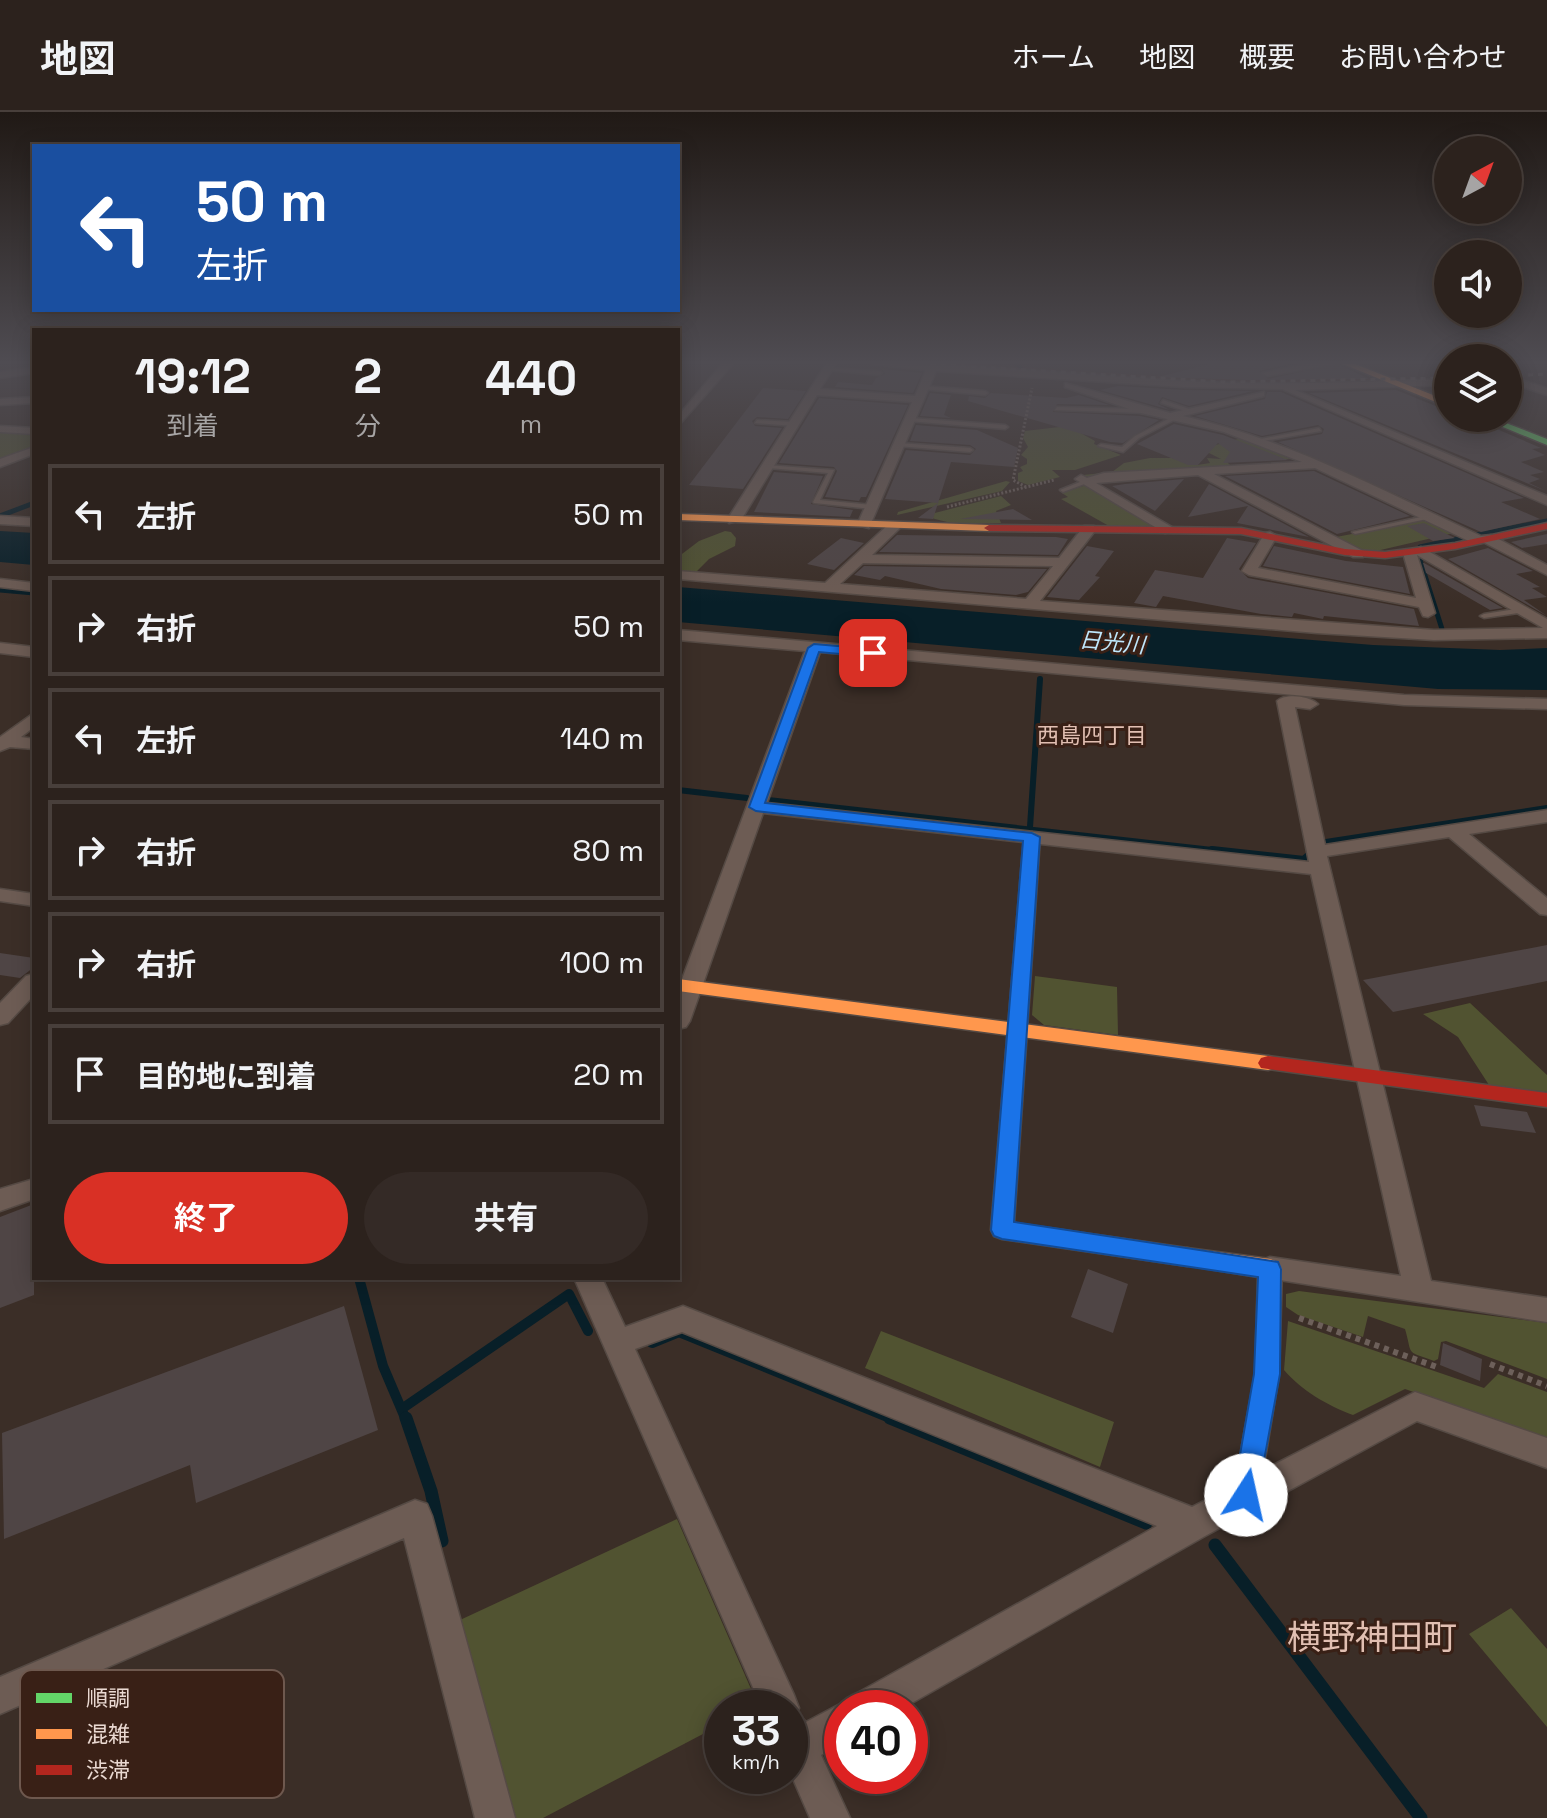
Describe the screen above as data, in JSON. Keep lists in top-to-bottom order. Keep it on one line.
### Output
{"districts":["西島四丁目","横野神田町"],"water":["日光川"],"legend":["順調","混雑","渋滞"],"north":"top right","page":{"header":"地図","nav":["ホーム","地図","概要","お問い合わせ"],"turn":["50 m","左折"],"eta":["19:12","到着","2","分","440","m"],"list":[{"name":"左折","value":"50 m"},{"name":"右折","value":"50 m"},{"name":"左折","value":"140 m"},{"name":"右折","value":"80 m"},{"name":"右折","value":"100 m"},{"name":"目的地に到着","value":"20 m"}],"buttons":["終了","共有"],"speed":"33 km/h","limit":"40"}}
